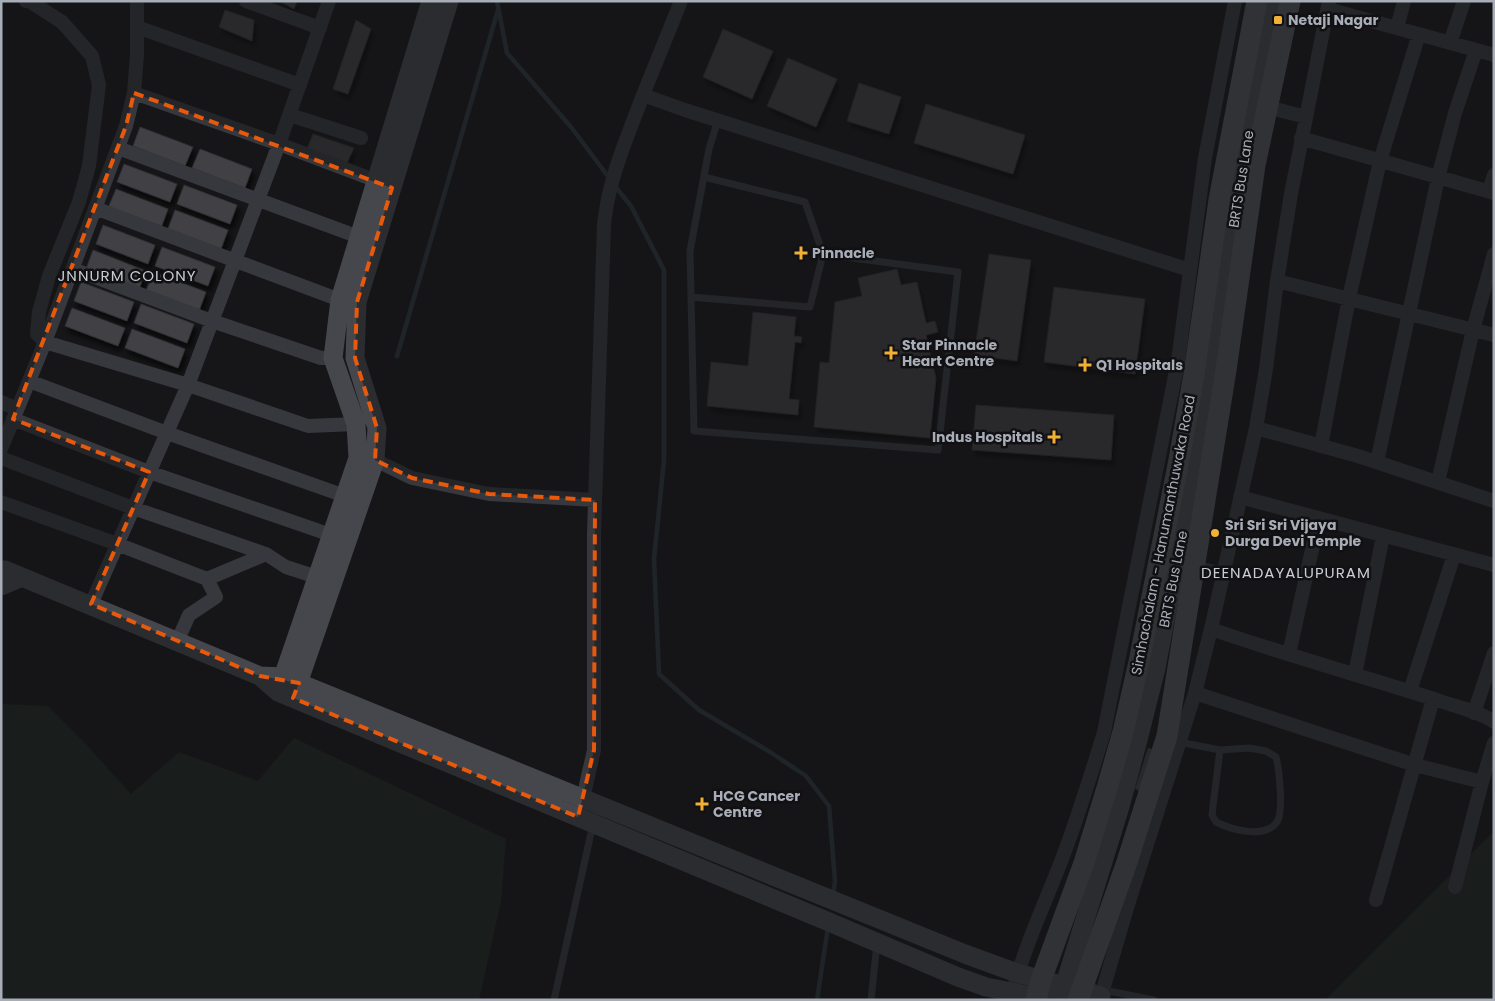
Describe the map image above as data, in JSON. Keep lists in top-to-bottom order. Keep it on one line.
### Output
{"streets":{"main road":["Simhachalam - Hanumanthuwaka Road"],"street":["BRTS Bus Lane"]},"districts":["JNNURM COLONY","DEENADAYALUPURAM"],"places":{"transit":["Netaji Nagar"],"health":["Pinnacle","Star Pinnacle Heart Centre","Q1 Hospitals","Indus Hospitals","HCG Cancer Centre"],"other":["Sri Sri Sri Vijaya Durga Devi Temple"]}}
